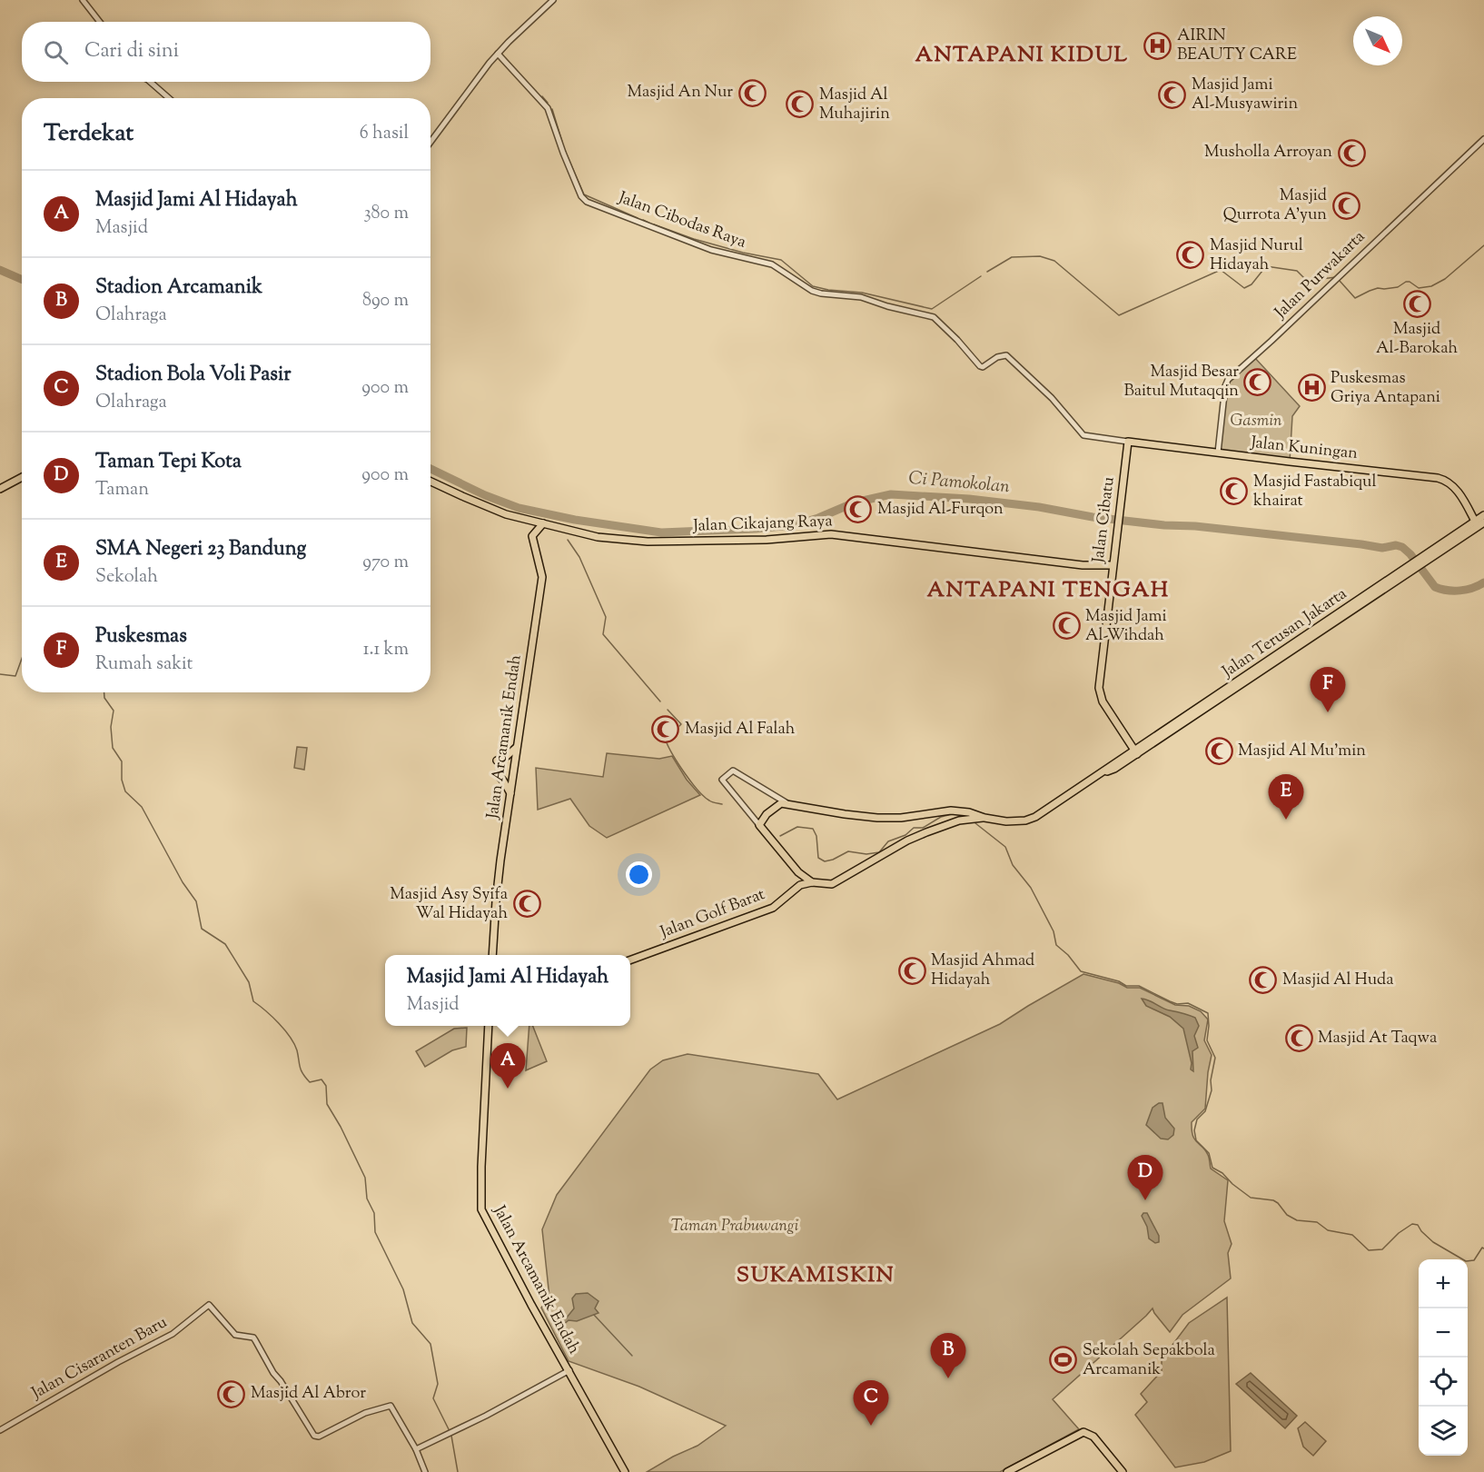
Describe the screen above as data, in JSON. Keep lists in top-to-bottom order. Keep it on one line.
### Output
{"streets":{"main road":["Jalan Kuningan","Jalan Cibatu","Jalan Cikajang Raya","Jalan Terusan Jakarta","Jalan Arcamanik Endah","Jalan Golf Barat"],"street":["Jalan Cibodas Raya","Jalan Purwakarta","Jalan Cisaranten Baru"]},"crossings":[["Jalan Cibodas Raya","Jalan Kuningan"],["Jalan Purwakarta","Jalan Kuningan"],["Jalan Kuningan","Jalan Cibatu"],["Jalan Kuningan","Jalan Terusan Jakarta"],["Jalan Cibatu","Jalan Cikajang Raya"],["Jalan Cibatu","Jalan Terusan Jakarta"],["Jalan Cikajang Raya","Jalan Arcamanik Endah"],["Jalan Terusan Jakarta","Jalan Golf Barat"]],"districts":["ANTAPANI KIDUL","ANTAPANI TENGAH","SUKAMISKIN"],"water":["Ci Pamokolan"],"parks":["Gasmin","Taman Prabuwangi"],"places":{"hospital":["AIRIN BEAUTY CARE","Puskesmas Griya Antapani"],"mosque":["Masjid An Nur","Masjid Jami Al-Musyawirin","Masjid Al Muhajirin","Musholla Arroyan","Masjid Qurrota A'yun","Masjid Nurul Hidayah","Masjid Al-Barokah","Masjid Besar Baitul Mutaqqin","Masjid Fastabiqul khairat","Masjid Al-Furqon","Masjid Jami Al-Wihdah","Masjid Al Falah","Masjid Al Mu'min","Masjid Asy Syifa Wal Hidayah","Masjid Ahmad Hidayah","Masjid Al Huda","Masjid At Taqwa","Masjid Al Abror"],"sports":["Sekolah Sepakbola Arcamanik"]},"north":"bottom right","page":{"search":"Cari di sini","heading":["Terdekat","6 hasil"],"list":[{"mark":"A","name":"Masjid Jami Al Hidayah","note":"Masjid","value":"380 m"},{"mark":"B","name":"Stadion Arcamanik","note":"Olahraga","value":"890 m"},{"mark":"C","name":"Stadion Bola Voli Pasir","note":"Olahraga","value":"900 m"},{"mark":"D","name":"Taman Tepi Kota","note":"Taman","value":"900 m"},{"mark":"E","name":"SMA Negeri 23 Bandung","note":"Sekolah","value":"970 m"},{"mark":"F","name":"Puskesmas","note":"Rumah sakit","value":"1.1 km"}],"pins":["F","E","A","D","B","C"],"popup":["Masjid Jami Al Hidayah","Masjid"],"map_buttons":["+","−"]}}
